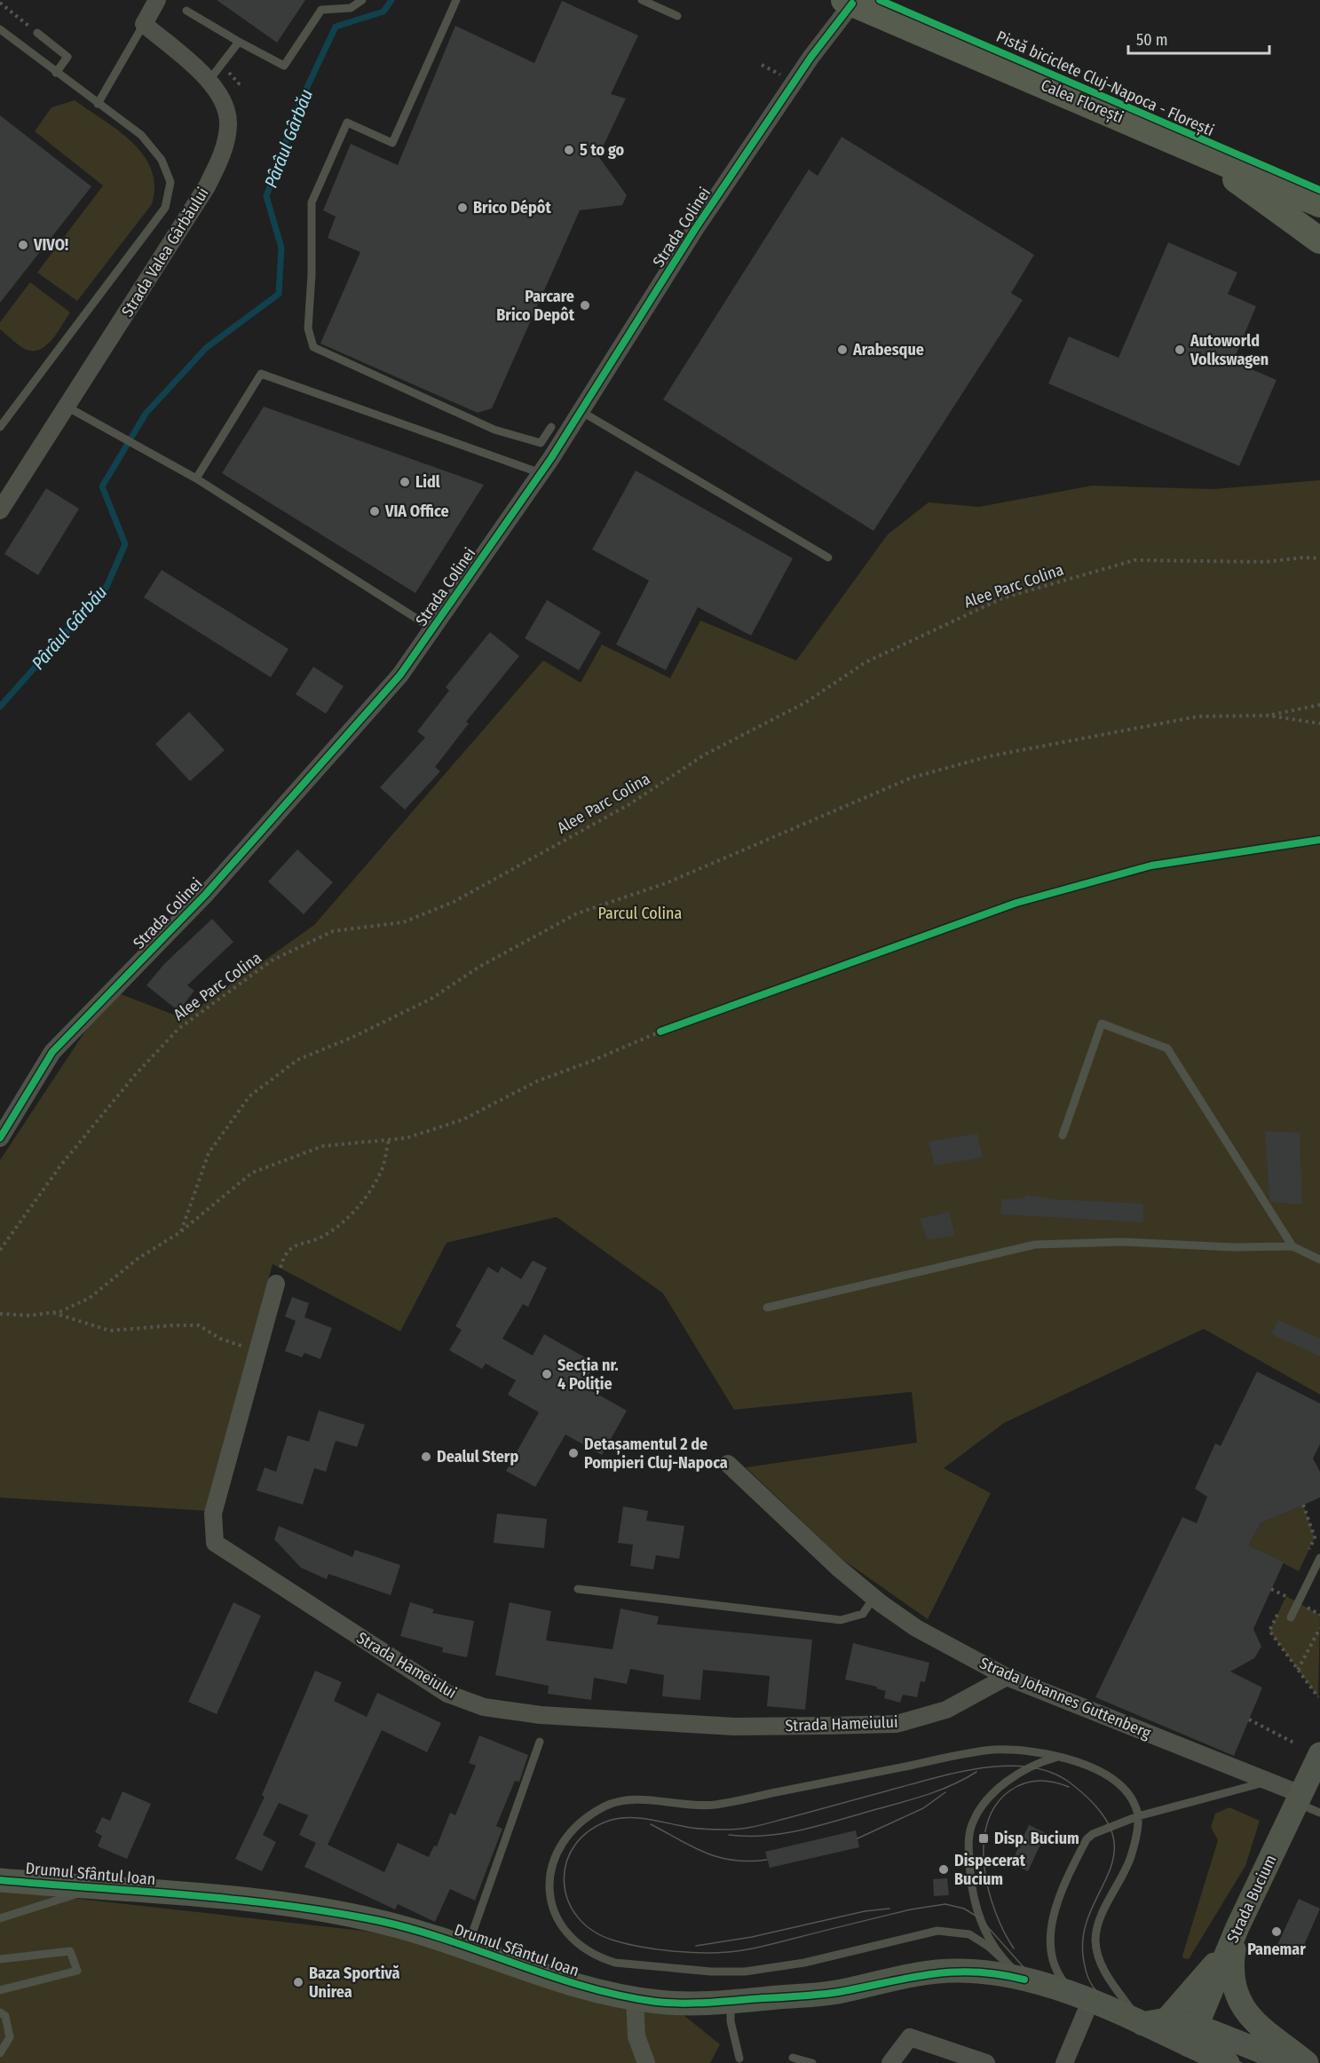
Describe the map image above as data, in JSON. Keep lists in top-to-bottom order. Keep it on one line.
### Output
{"streets":{"main road":["Calea Florești","Drumul Sfântul Ioan","Strada Bucium"],"street":["Strada Colinei","Strada Valea Gârbăului","Strada Hameiului","Strada Johannes Guttenberg"],"path":["Alee Parc Colina"],"cycle path":["Pistă biciclete Cluj-Napoca - Florești"]},"crossings":[["Calea Florești","Strada Colinei"],["Strada Hameiului","Strada Johannes Guttenberg"],["Strada Johannes Guttenberg","Strada Bucium"],["Drumul Sfântul Ioan","Strada Bucium"]],"water":["Pârâul Gârbău"],"parks":["Parcul Colina"],"places":{"other":["5 to go","Brico Dépôt","VIVO!","Parcare Brico Depôt","Arabesque","Autoworld Volkswagen","Lidl","VIA Office","Secția nr. 4 Poliție","Detașamentul 2 de Pompieri Cluj-Napoca","Dealul Sterp","Dispecerat Bucium","Panemar","Baza Sportivă Unirea"],"transit":["Disp. Bucium"]},"scale_bar":"50 m"}
